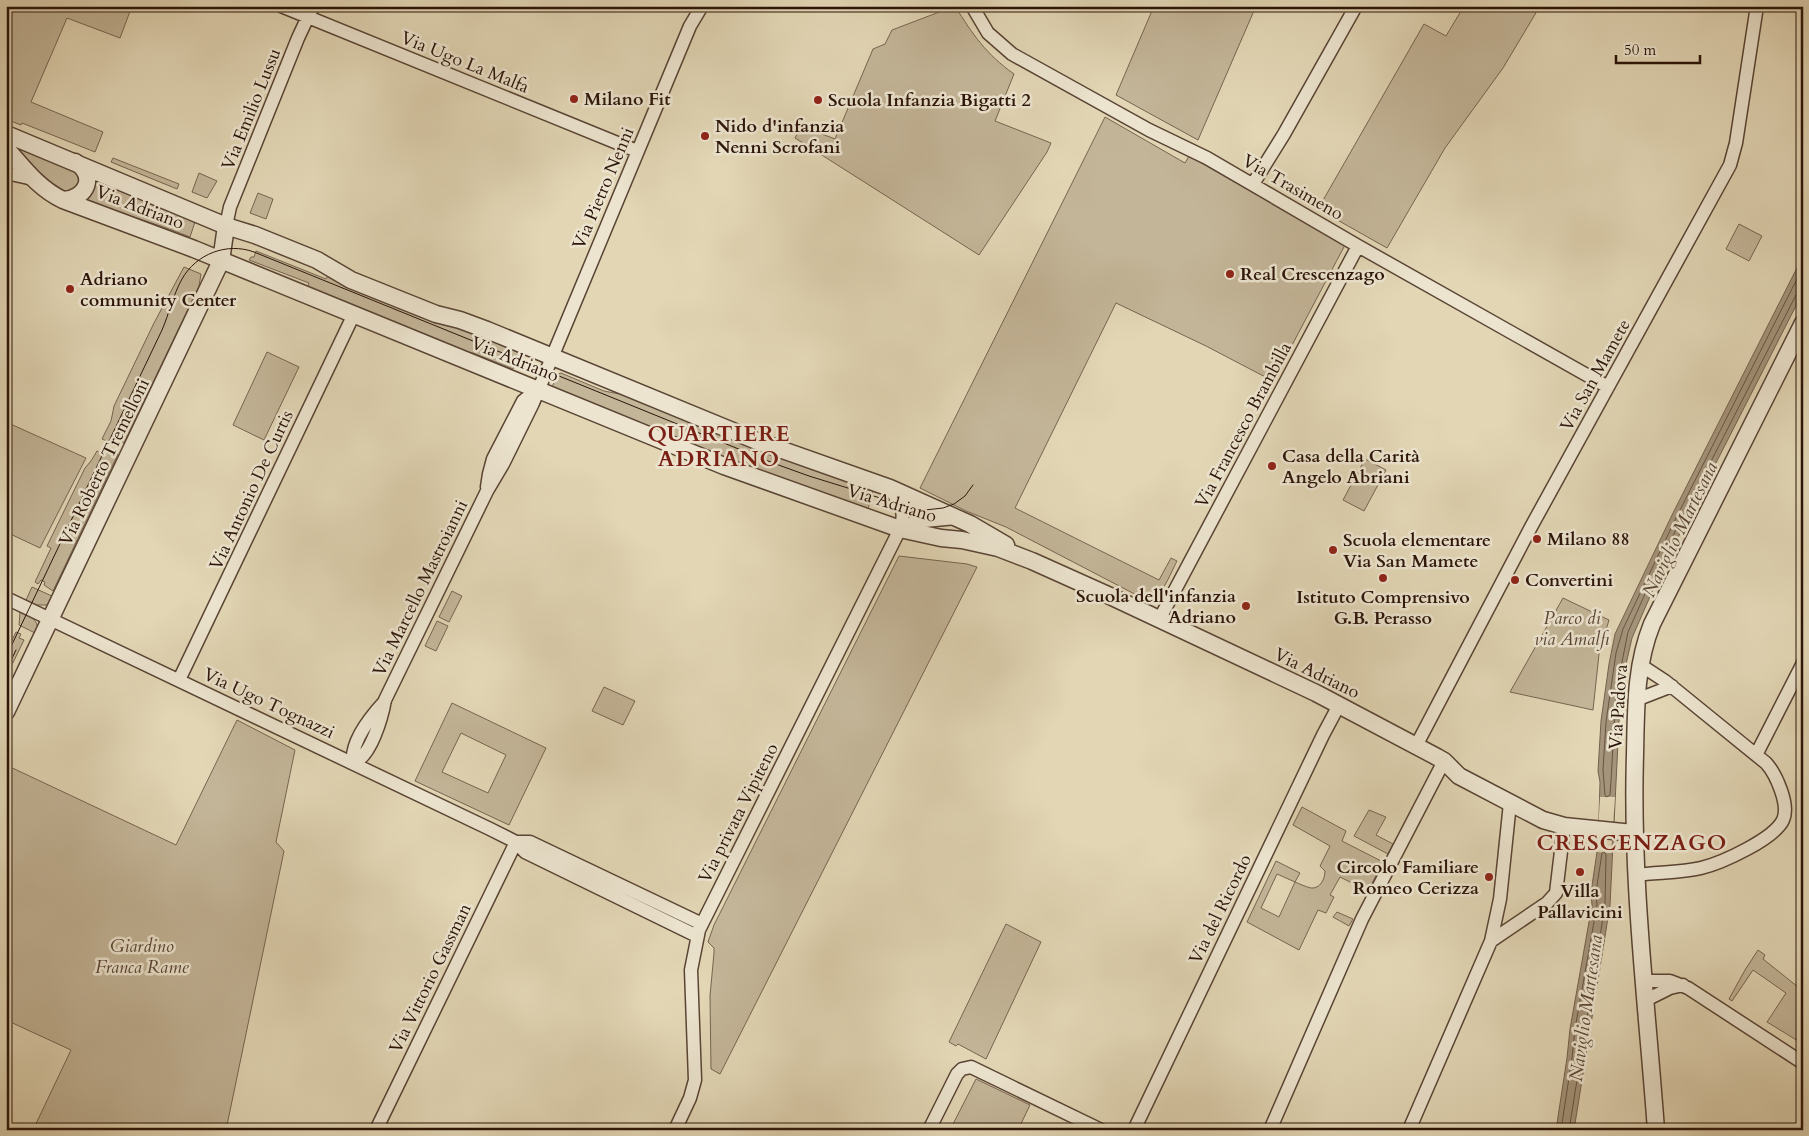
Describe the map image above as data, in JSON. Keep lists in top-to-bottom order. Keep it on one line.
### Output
{"streets":{"street":["Via Ugo La Malfa","Via Emilio Lussu","Via Trasimeno","Via Pietro Nenni","Via Adriano","Via San Mamete","Via Francesco Brambilla","Via Roberto Tremelloni","Via Antonio De Curtis","Via Marcello Mastroianni","Via Ugo Tognazzi","Via Padova","Via privata Vipiteno","Via del Ricordo","Via Vittorio Gassman"]},"crossings":[["Via Ugo La Malfa","Via Emilio Lussu"],["Via Ugo La Malfa","Via Pietro Nenni"],["Via Emilio Lussu","Via Adriano"],["Via Emilio Lussu","Via Roberto Tremelloni"],["Via Trasimeno","Via San Mamete"],["Via Trasimeno","Via Francesco Brambilla"],["Via Pietro Nenni","Via Adriano"],["Via Pietro Nenni","Via Marcello Mastroianni"],["Via Adriano","Via San Mamete"],["Via Adriano","Via Francesco Brambilla"],["Via Adriano","Via Roberto Tremelloni"],["Via Adriano","Via Antonio De Curtis"],["Via Adriano","Via Marcello Mastroianni"],["Via Adriano","Via Padova"],["Via Adriano","Via privata Vipiteno"],["Via Adriano","Via del Ricordo"],["Via Roberto Tremelloni","Via Ugo Tognazzi"],["Via Antonio De Curtis","Via Ugo Tognazzi"],["Via Marcello Mastroianni","Via Ugo Tognazzi"],["Via Ugo Tognazzi","Via privata Vipiteno"],["Via Ugo Tognazzi","Via Vittorio Gassman"]],"districts":["QUARTIERE ADRIANO","CRESCENZAGO"],"water":["Naviglio Martesana"],"parks":["Parco di via Amalfi","Giardino Franca Rame"],"places":["Milano Fit","Scuola Infanzia Bigatti 2","Nido d'infanzia Nenni Scrofani","Real Crescenzago","Adriano community Center","Casa della Carità Angelo Abriani","Milano 88","Scuola elementare Via San Mamete","Istituto Comprensivo G.B. Perasso","Convertini","Scuola dell'infanzia Adriano","Villa Pallavicini","Circolo Familiare Romeo Cerizza"],"scale_bar":"50 m"}
